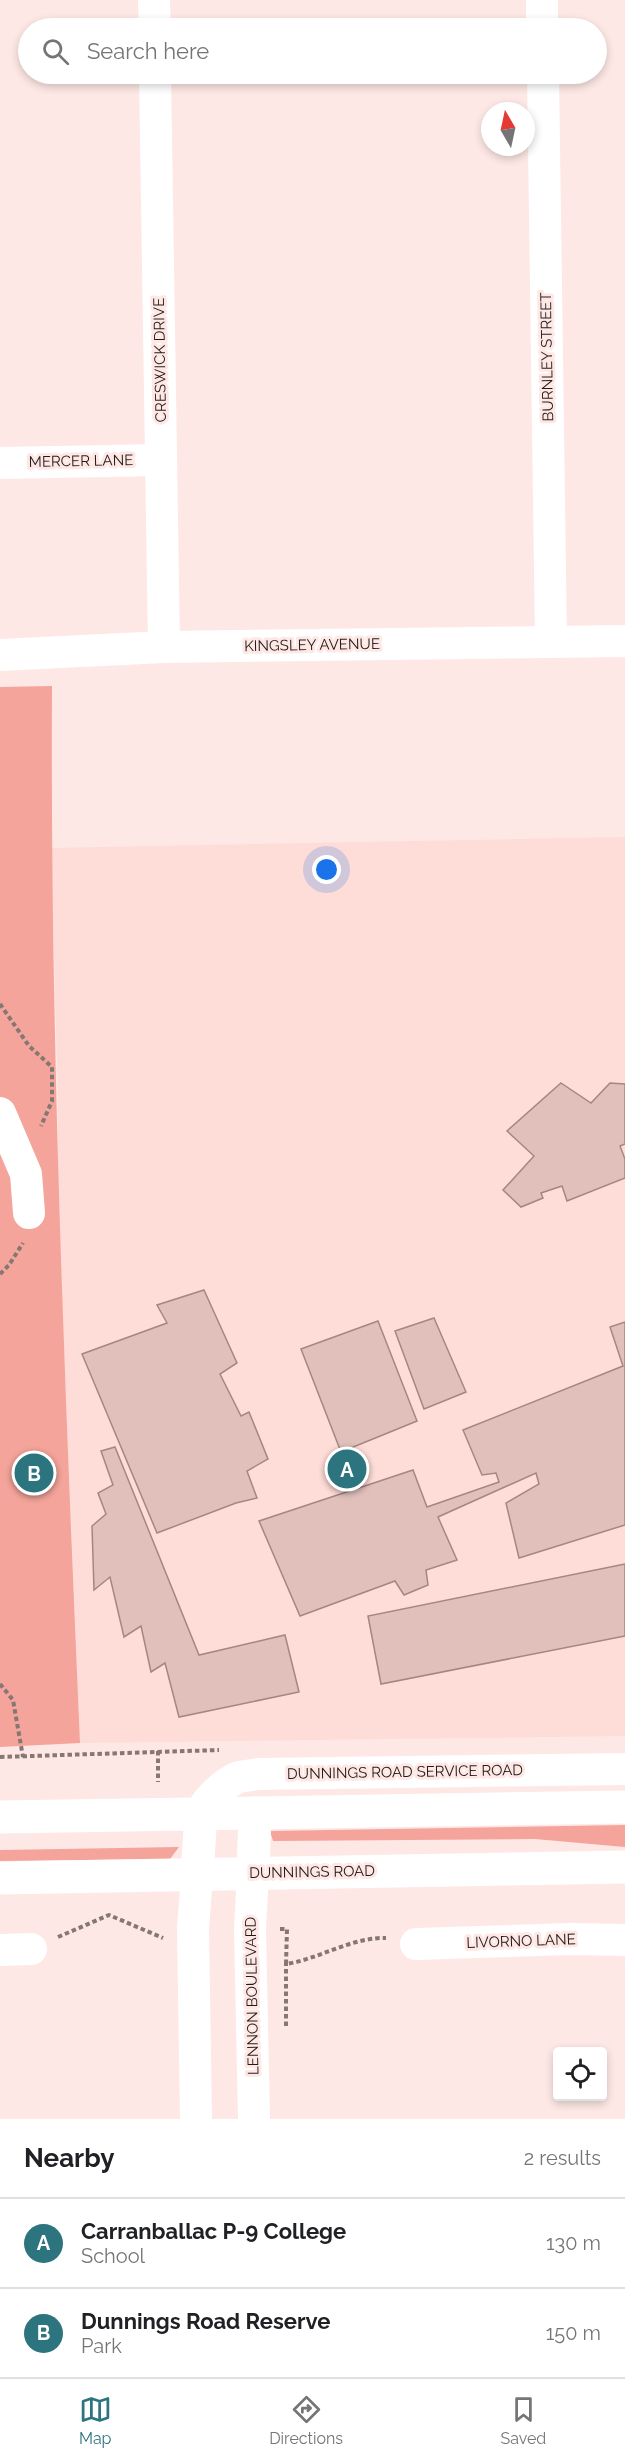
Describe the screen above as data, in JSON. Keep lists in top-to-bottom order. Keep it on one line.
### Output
{"streets":{"main road":["DUNNINGS ROAD"],"street":["BURNLEY STREET","CRESWICK DRIVE","MERCER LANE","KINGSLEY AVENUE","DUNNINGS ROAD SERVICE ROAD","LIVORNO LANE","LENNON BOULEVARD"]},"crossings":[["BURNLEY STREET","KINGSLEY AVENUE"],["CRESWICK DRIVE","MERCER LANE"],["CRESWICK DRIVE","KINGSLEY AVENUE"],["DUNNINGS ROAD","LENNON BOULEVARD"]],"north":"top","page":{"search":"Search here","pins":["A","B"],"heading":["Nearby","2 results"],"list":[{"mark":"A","name":"Carranballac P-9 College","note":"School","value":"130 m"},{"mark":"B","name":"Dunnings Road Reserve","note":"Park","value":"150 m"}],"nav":["Map","Directions","Saved"]}}
